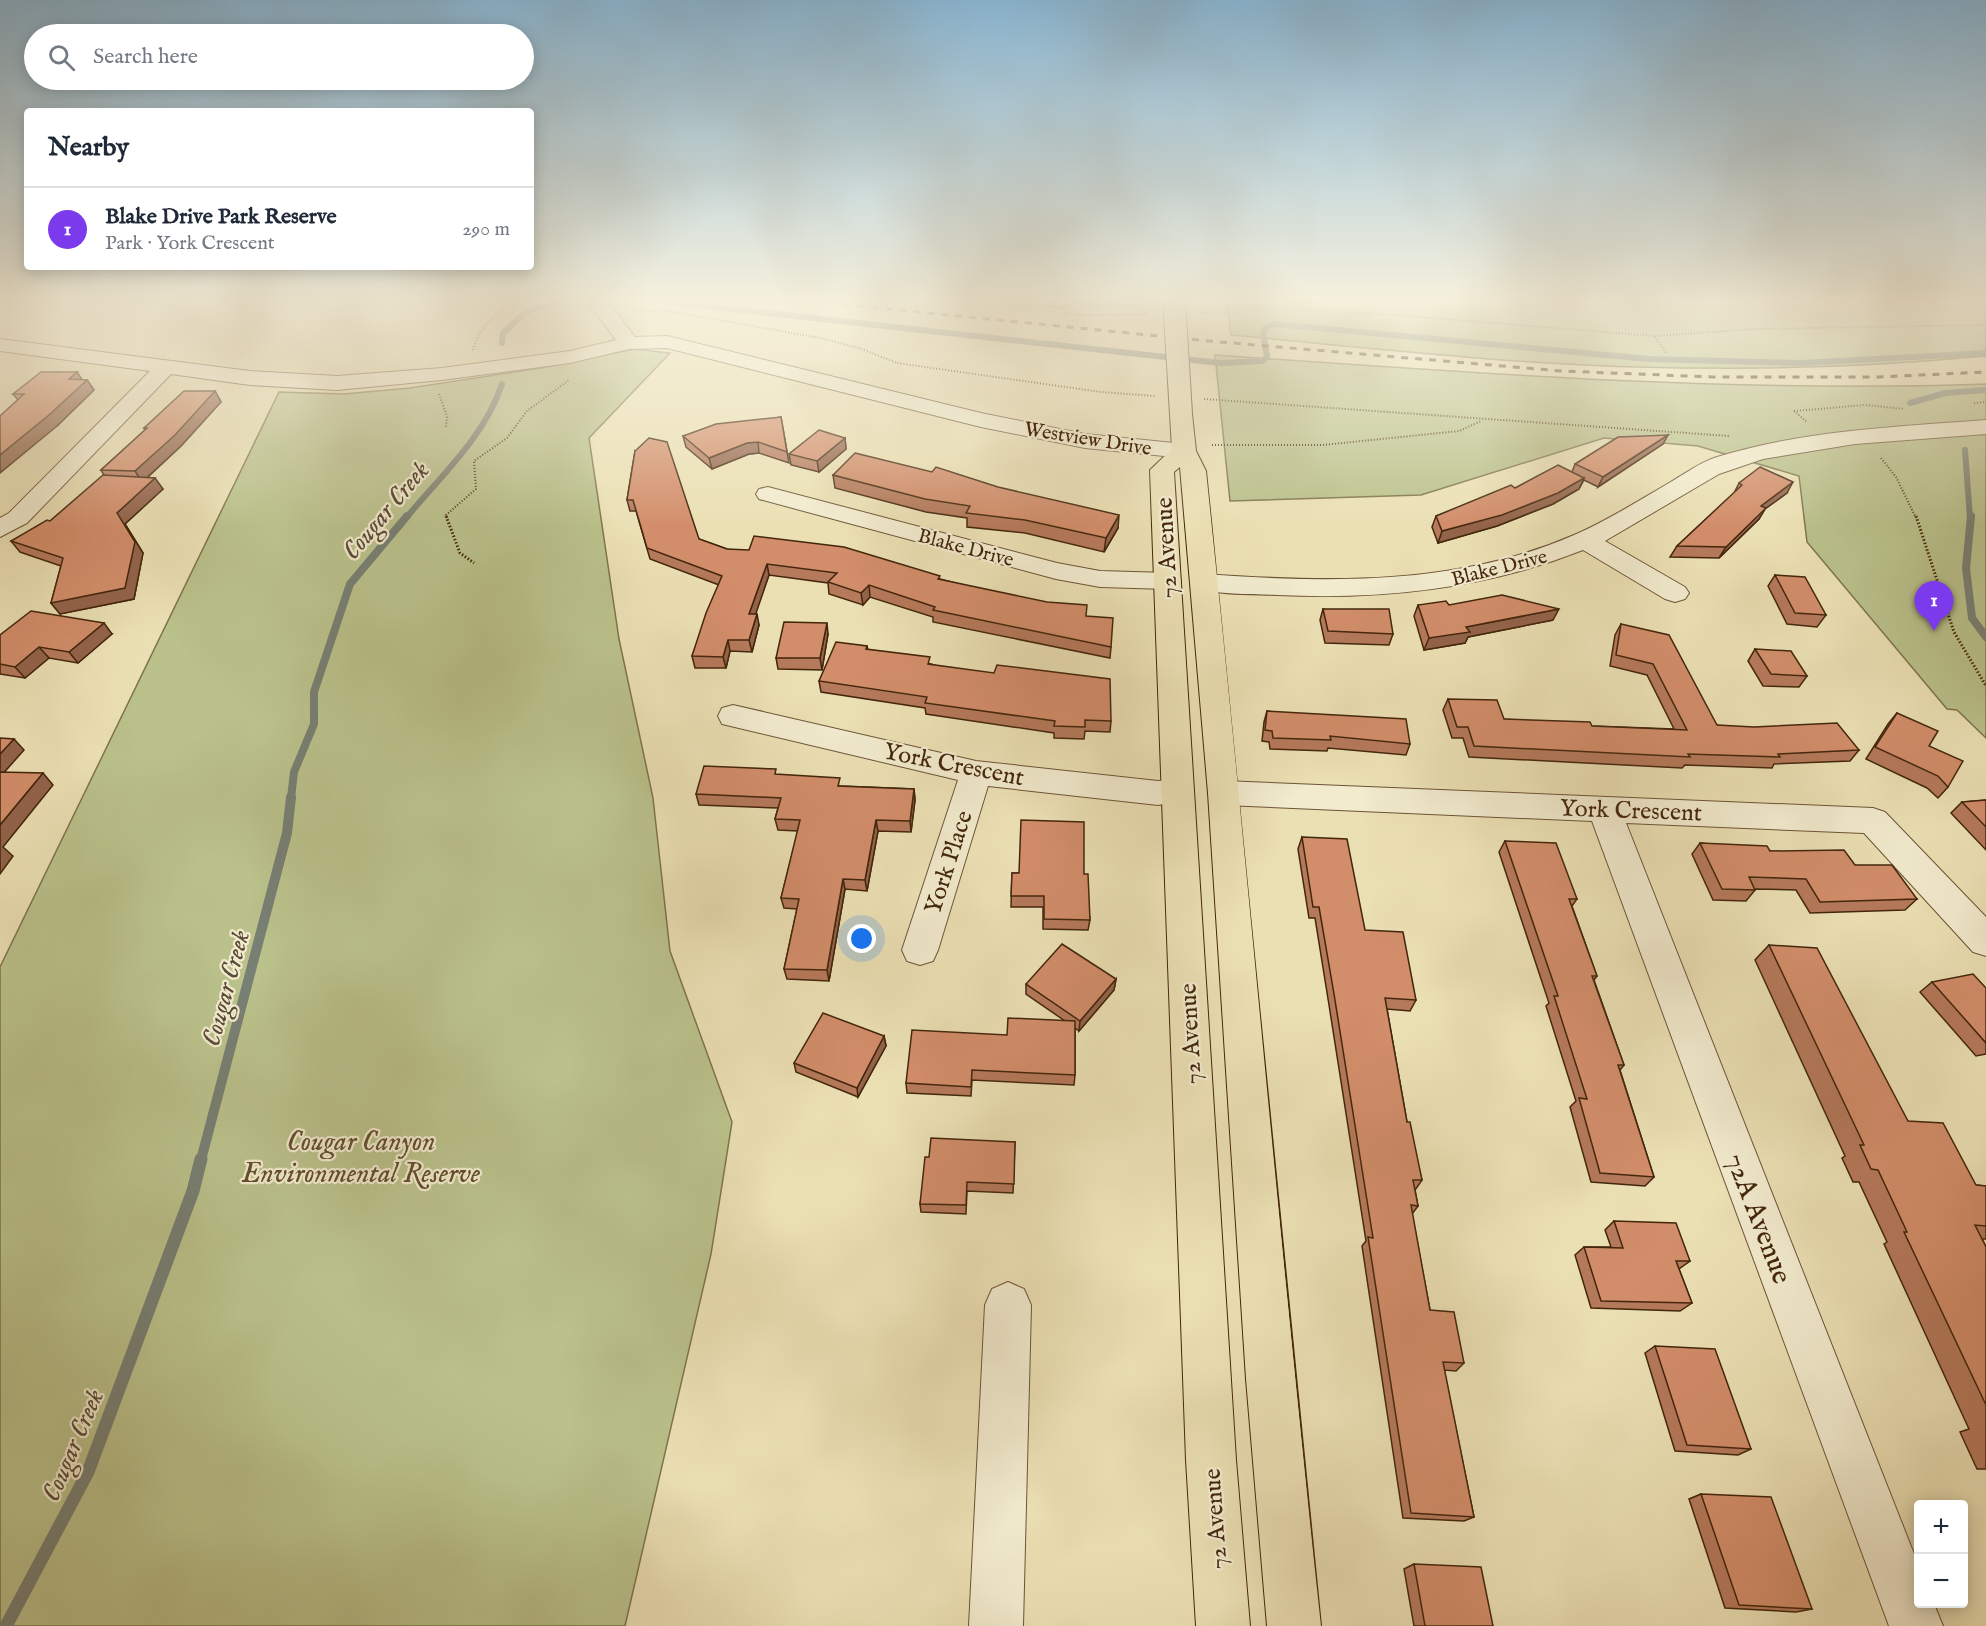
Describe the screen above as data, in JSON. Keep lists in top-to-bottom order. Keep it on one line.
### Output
{"streets":{"main road":["72 Avenue"],"street":["Westview Drive","Blake Drive","York Crescent","York Place","72A Avenue"]},"crossings":[["Westview Drive","72 Avenue"],["Blake Drive","72 Avenue"],["72 Avenue","York Crescent"],["York Crescent","York Place"],["York Crescent","72A Avenue"]],"water":["Cougar Creek"],"parks":["Cougar Canyon Environmental Reserve"],"page":{"search":"Search here","heading":"Nearby","list":[{"mark":"1","name":"Blake Drive Park Reserve","note":"Park · York Crescent","value":"290 m"}],"pins":"1","map_buttons":["+","−"]}}
